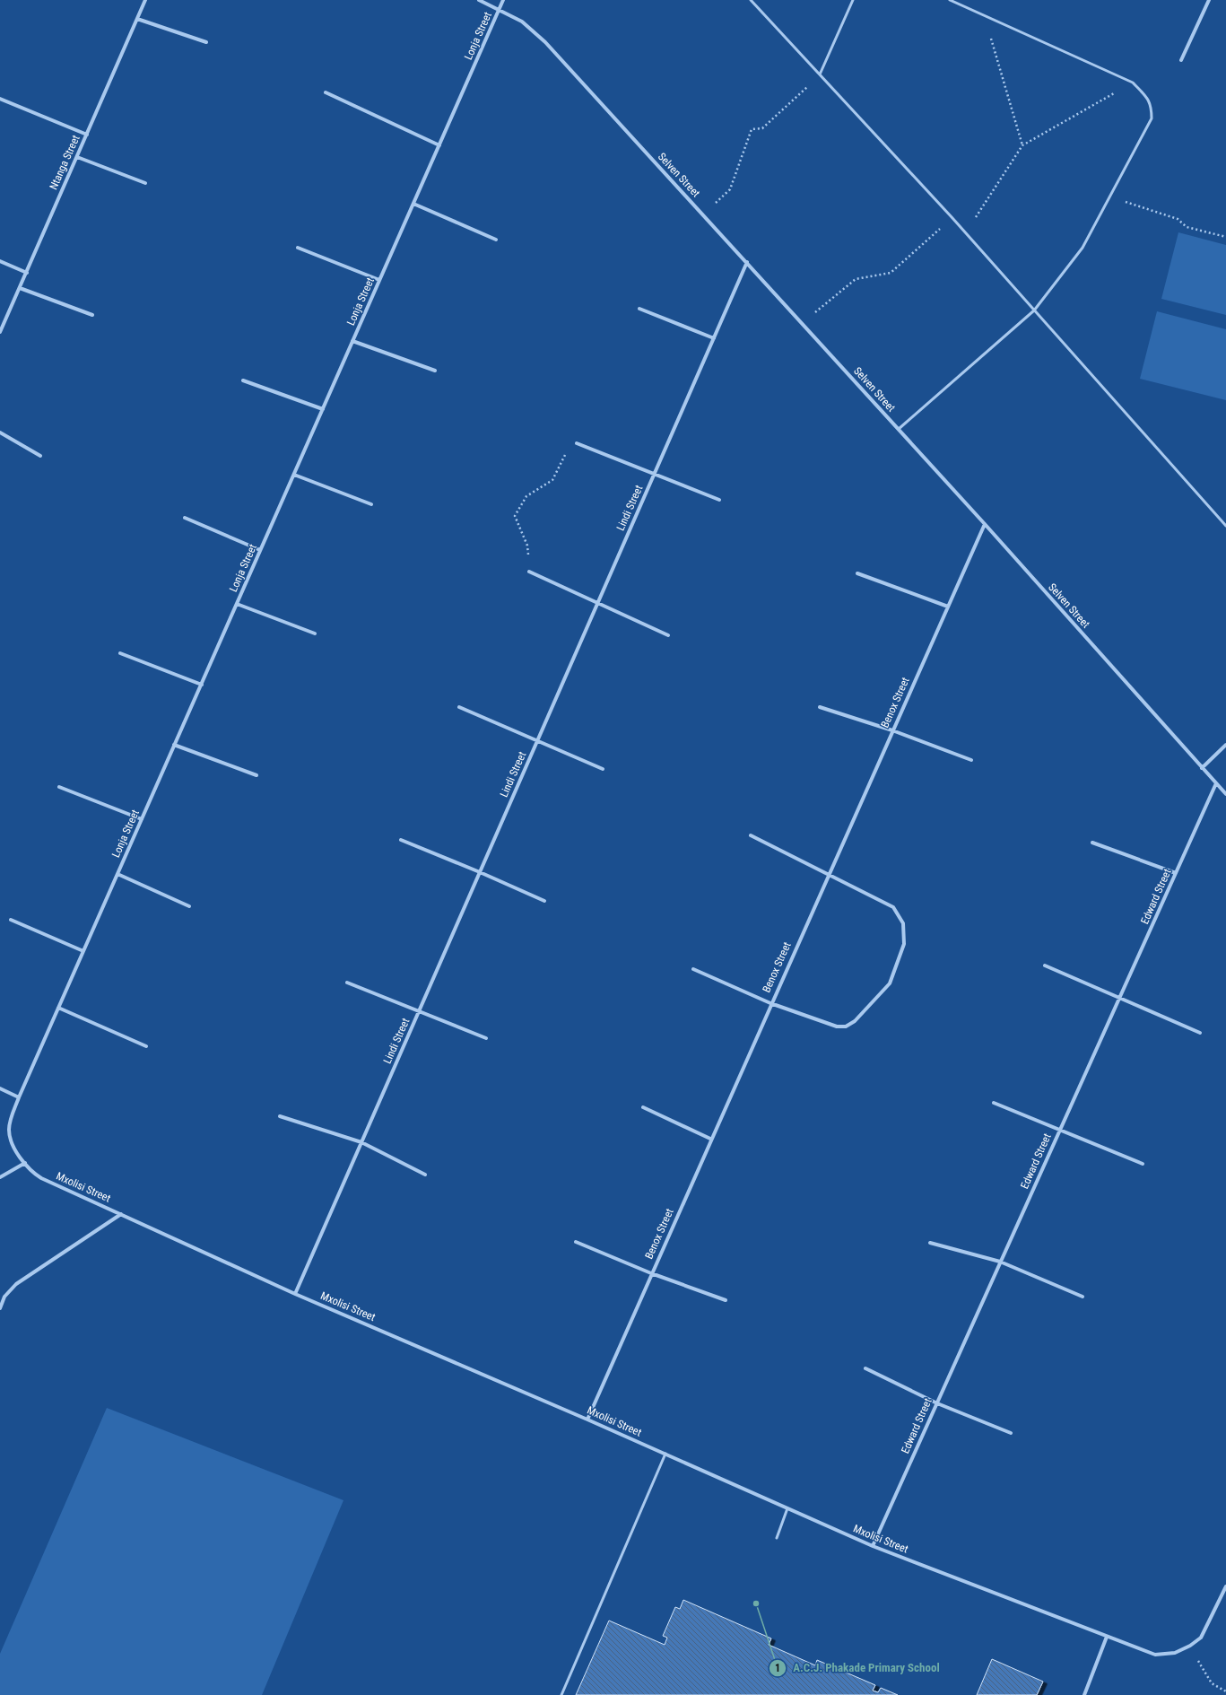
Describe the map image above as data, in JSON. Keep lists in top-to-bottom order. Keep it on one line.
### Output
{"streets":{"street":["Lonja Street","Ntanga Street","Selven Street","Lindi Street","Benox Street","Edward Street","Mxolisi Street"]},"crossings":[["Lonja Street","Selven Street"],["Lonja Street","Mxolisi Street"],["Selven Street","Lindi Street"],["Selven Street","Benox Street"],["Selven Street","Edward Street"],["Lindi Street","Mxolisi Street"],["Benox Street","Mxolisi Street"],["Edward Street","Mxolisi Street"]],"places":["A.C.J. Phakade Primary School"]}
